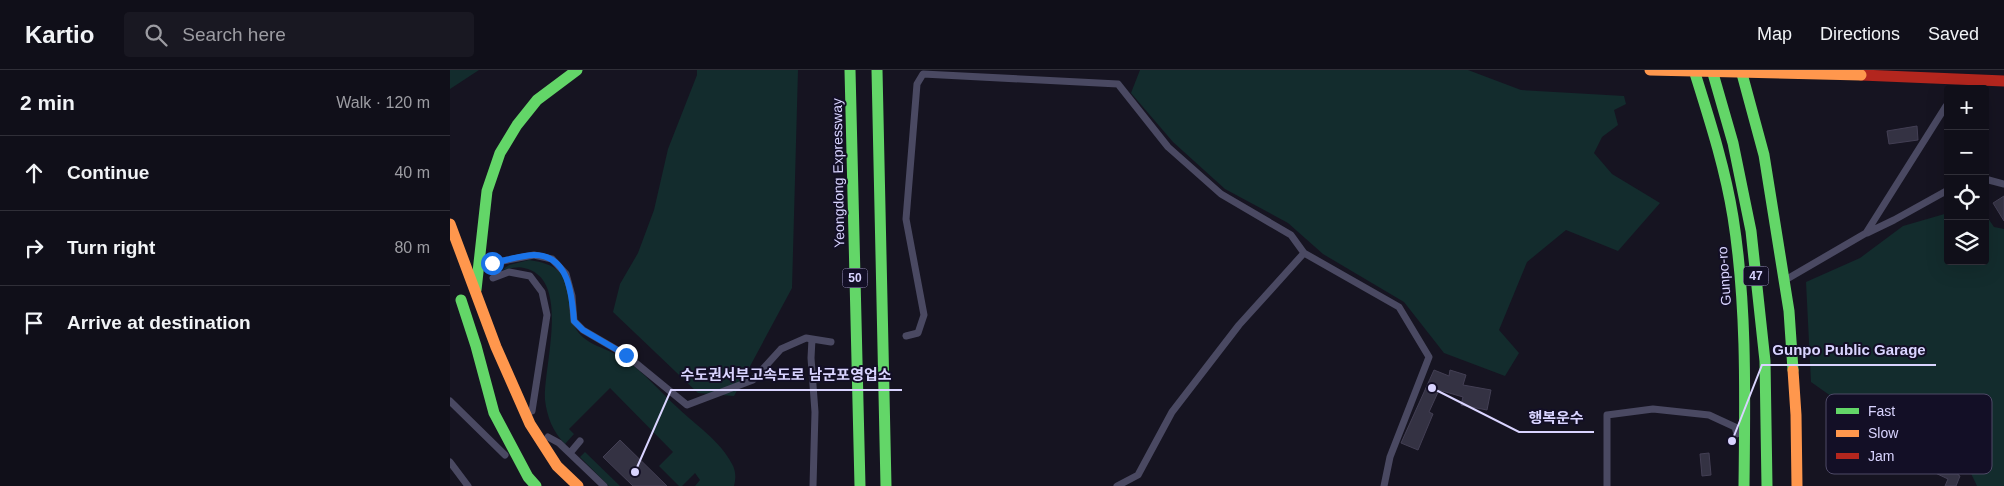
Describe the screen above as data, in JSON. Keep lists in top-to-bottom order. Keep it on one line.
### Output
{"streets":{"main road":["Yeongdong Expressway","Gunpo-ro","47","50"]},"places":["행복운수","Gunpo Public Garage","수도권서부고속도로 남군포영업소"],"legend":["Fast","Slow","Jam"],"page":{"header":"Kartio","search":"Search here","nav":["Map","Directions","Saved"],"heading":["2 min","Walk · 120 m"],"map_buttons":["+","−"],"list":[["Continue","40 m"],["Turn right","80 m"],"Arrive at destination"]}}
